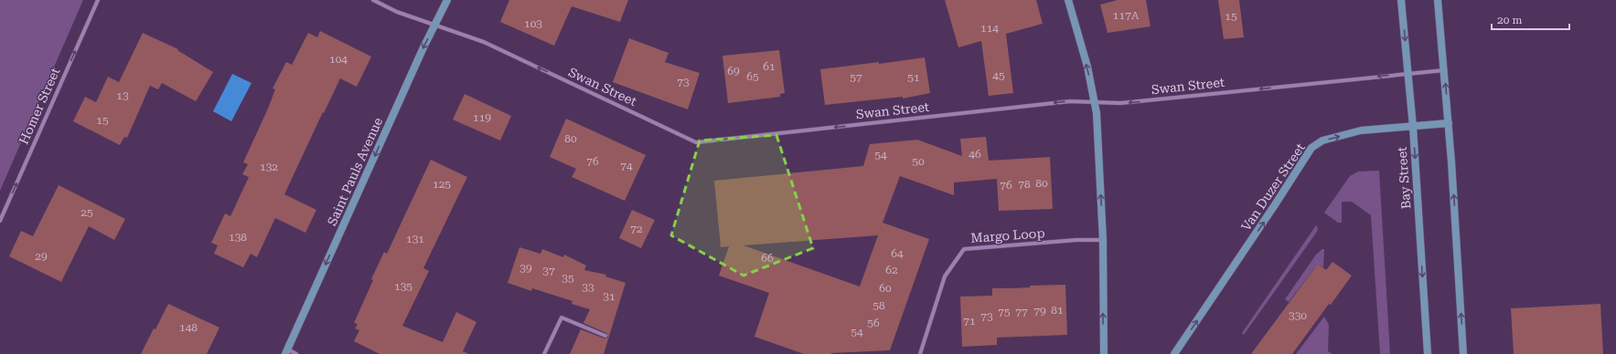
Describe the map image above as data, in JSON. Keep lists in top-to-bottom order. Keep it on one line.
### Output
{"streets":{"main road":["Saint Pauls Avenue","Bay Street","Van Duzer Street"],"street":["Swan Street","Homer Street","Margo Loop"]},"crossings":[["Swan Street","Saint Pauls Avenue"],["Swan Street","Bay Street"],["Bay Street","Van Duzer Street"]],"one_way":["Swan Street","Homer Street","Saint Pauls Avenue","Van Duzer Street"],"house_numbers":["117A","15","103","114","104","61","69","45","65","57","51","73","13","119","15","80","46","54","76","50","74","132","80","125","78","76","25","72","138","131","64","29","66","39","62","37","35","135","33","60","31","58","81","79","75","77","330","73","71","56","148","54"],"scale_bar":"20 m"}
